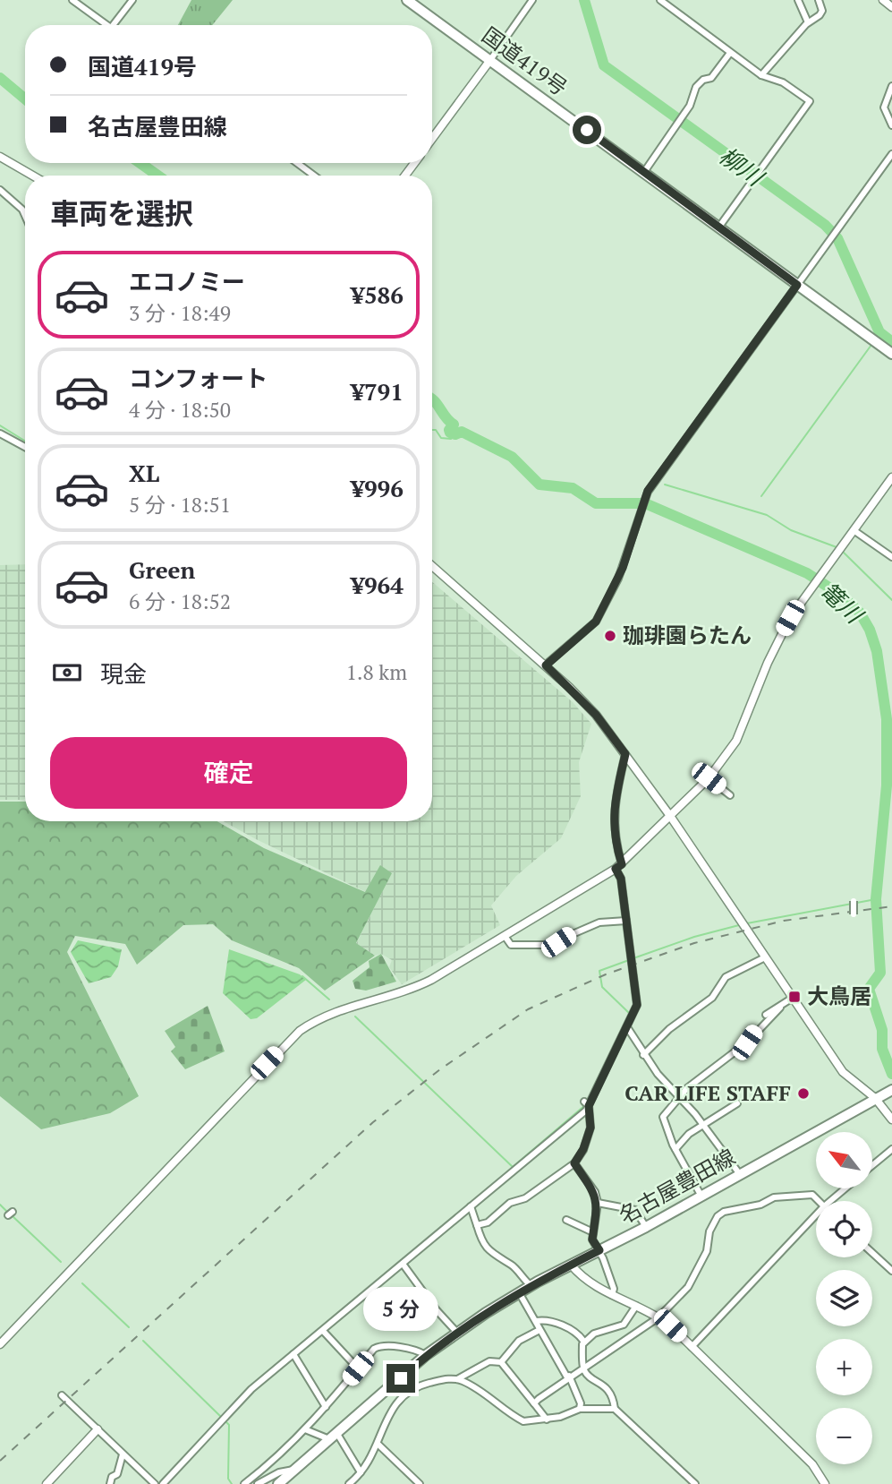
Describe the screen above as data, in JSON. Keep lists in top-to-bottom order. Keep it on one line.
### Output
{"streets":{"main road":["国道419号","名古屋豊田線"]},"water":["柳川","篭川"],"places":{"other":["珈琲園らたん","CAR LIFE STAFF"],"transit":["大鳥居"]},"north":"top left","page":{"banner":["国道419号","名古屋豊田線"],"heading":"車両を選択","list":[{"name":"エコノミー","note":"3 分 · 18:49","value":"¥586"},{"name":"コンフォート","note":"4 分 · 18:50","value":"¥791"},{"name":"XL","note":"5 分 · 18:51","value":"¥996"},{"name":"Green","note":"6 分 · 18:52","value":"¥964"}],"pay":["現金","1.8 km"],"buttons":"確定","map_buttons":["+","−"],"bubble":"5 分"}}
